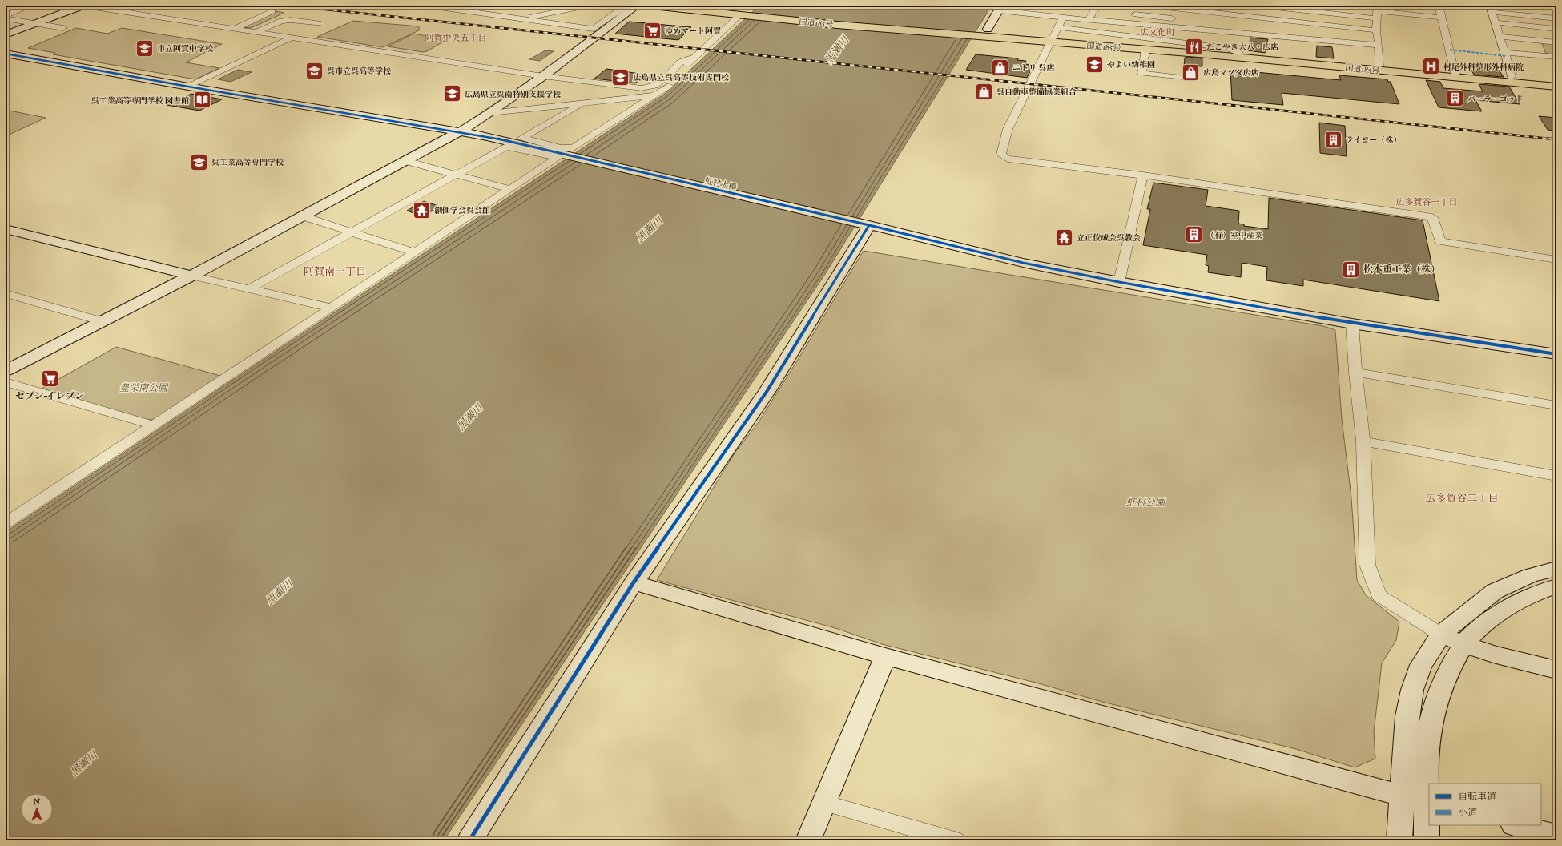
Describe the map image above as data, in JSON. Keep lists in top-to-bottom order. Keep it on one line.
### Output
{"streets":{"highway":["国道185号"],"street":["虹村大橋"]},"districts":["広文化町","阿賀中央五丁目","広多賀谷一丁目","阿賀南一丁目","広多賀谷二丁目"],"water":["黒瀬川"],"parks":["豊栄南公園","虹村公園"],"places":{"supermarket":["ゆめマート阿賀","セブン-イレブン"],"restaurant":["たこやき大八・広店"],"school or university":["市立阿賀中学校","やよい幼稚園","呉市立呉高等学校","広島県立呉高等技術専門校","広島県立呉南特別支援学校","呉工業高等専門学校"],"hospital":["村尾外科整形外科病院"],"shop":["ニトリ 呉店","広島マツダ広店","呉自動車整備協業組合"],"building":["パーラーゴッド","テイヨー（株）","（有）室中産業","松本重工業（株）"],"library":["呉工業高等専門学校 図書館"],"temple":["創価学会呉会館","立正佼成会呉教会"]},"legend":["自転車道","小道"],"north":"top"}
